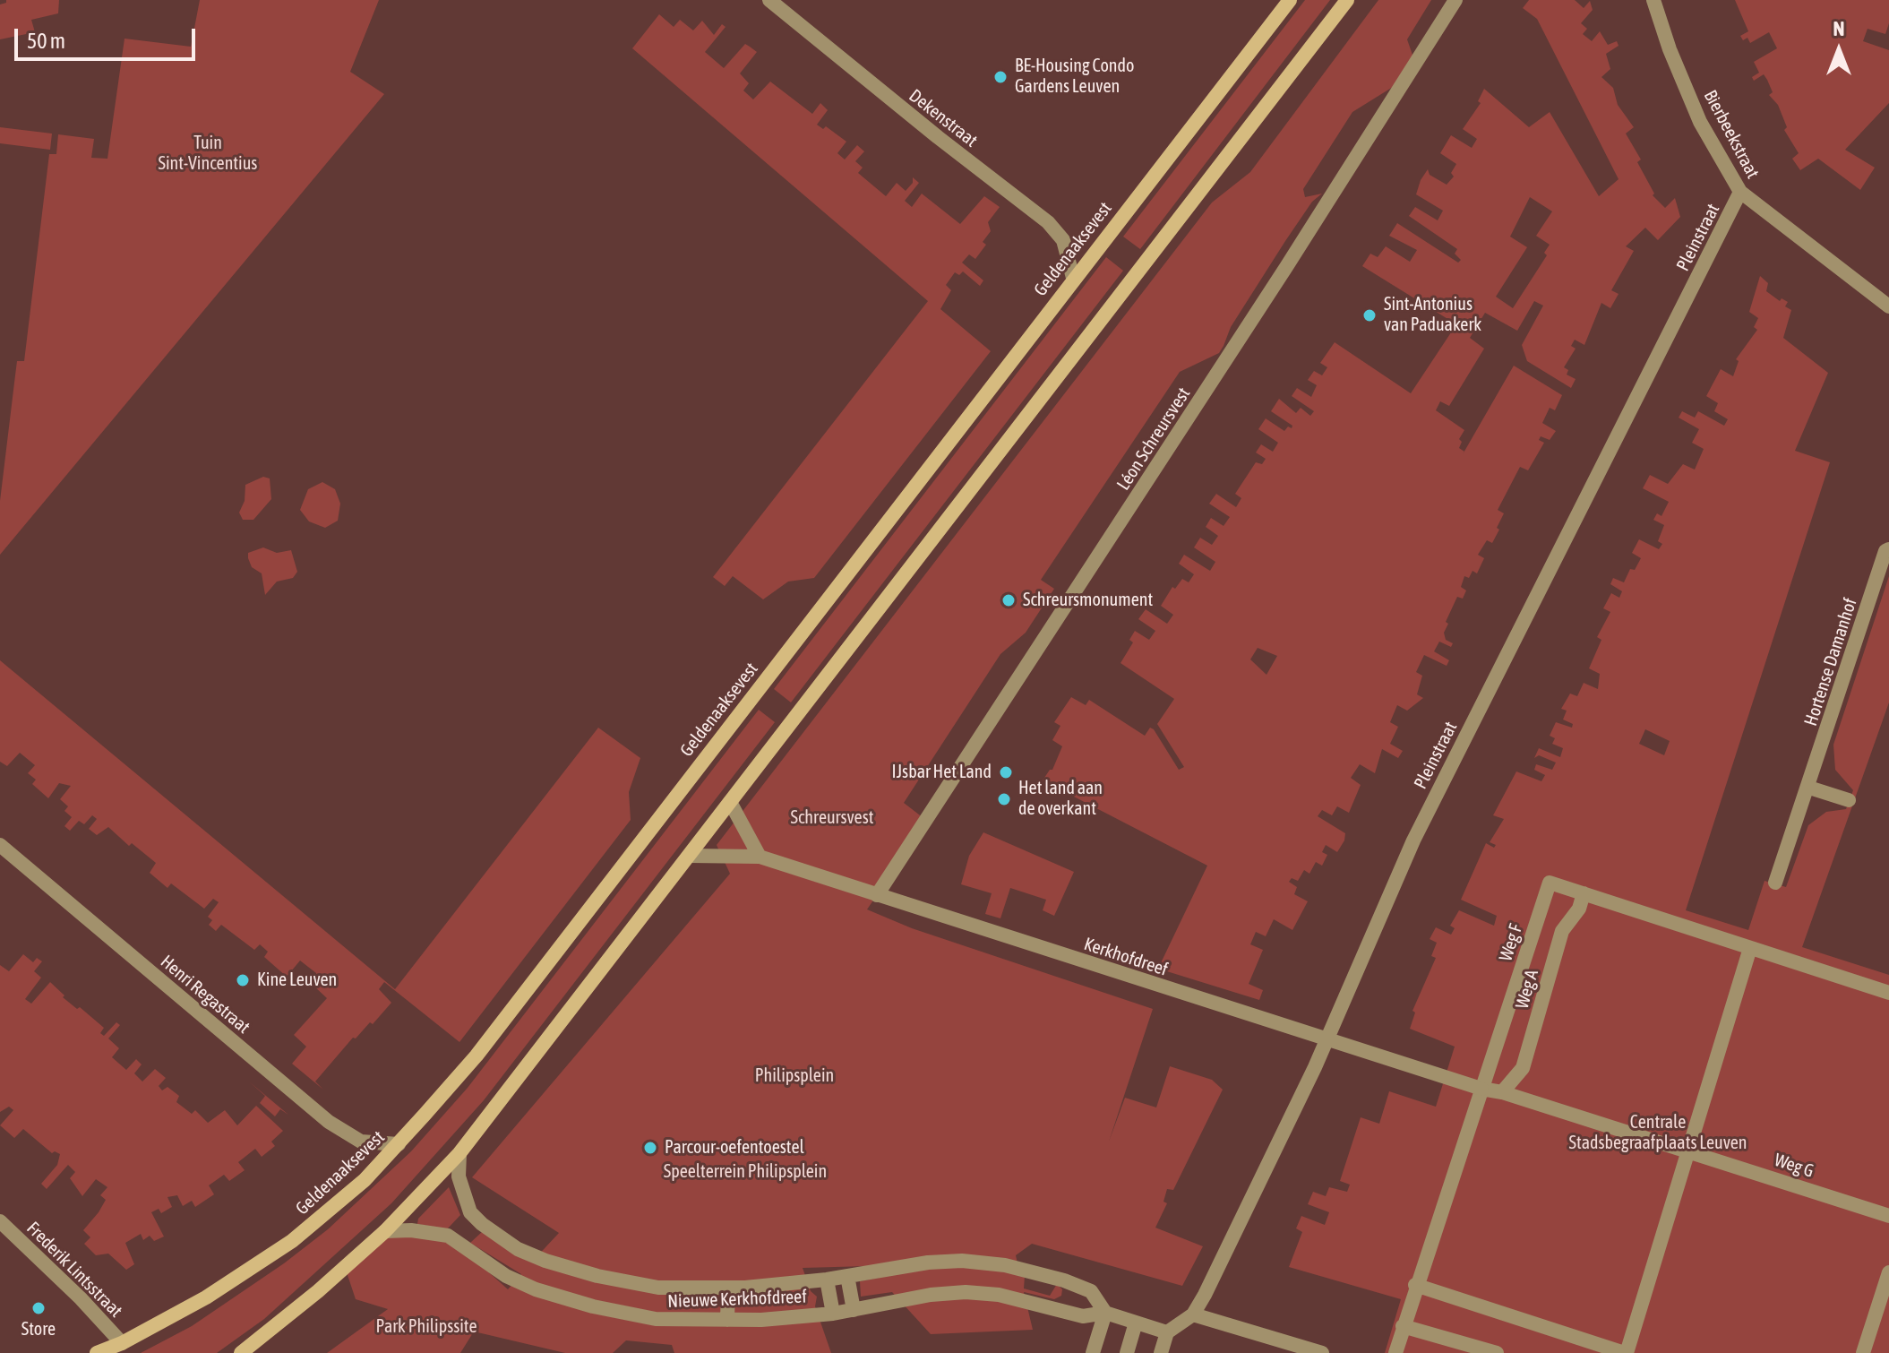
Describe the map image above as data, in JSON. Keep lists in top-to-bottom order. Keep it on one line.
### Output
{"streets":{"main road":["Geldenaaksevest"],"street":["Dekenstraat","Bierbeekstraat","Pleinstraat","Léon Schreursvest","Hortense Damanhof","Weg F","Kerkhofdreef","Weg A","Henri Regastraat","Weg G","Frederik Lintsstraat","Nieuwe Kerkhofdreef"]},"crossings":[["Dekenstraat","Geldenaaksevest"],["Bierbeekstraat","Pleinstraat"],["Pleinstraat","Kerkhofdreef"],["Pleinstraat","Nieuwe Kerkhofdreef"],["Geldenaaksevest","Henri Regastraat"],["Geldenaaksevest","Frederik Lintsstraat"],["Léon Schreursvest","Kerkhofdreef"],["Weg F","Kerkhofdreef"],["Weg F","Weg A"],["Weg F","Weg G"],["Kerkhofdreef","Weg G"],["Weg A","Weg G"]],"parks":["Tuin Sint-Vincentius","Schreursvest","Philipsplein","Centrale Stadsbegraafplaats Leuven","Speelterrein Philipsplein","Park Philipssite"],"places":["BE-Housing Condo Gardens Leuven","Sint-Antonius van Paduakerk","Schreursmonument","IJsbar Het Land","Het land aan de overkant","Kine Leuven","Parcour-oefentoestel","Store"],"scale_bar":"50 m","north":"top"}
